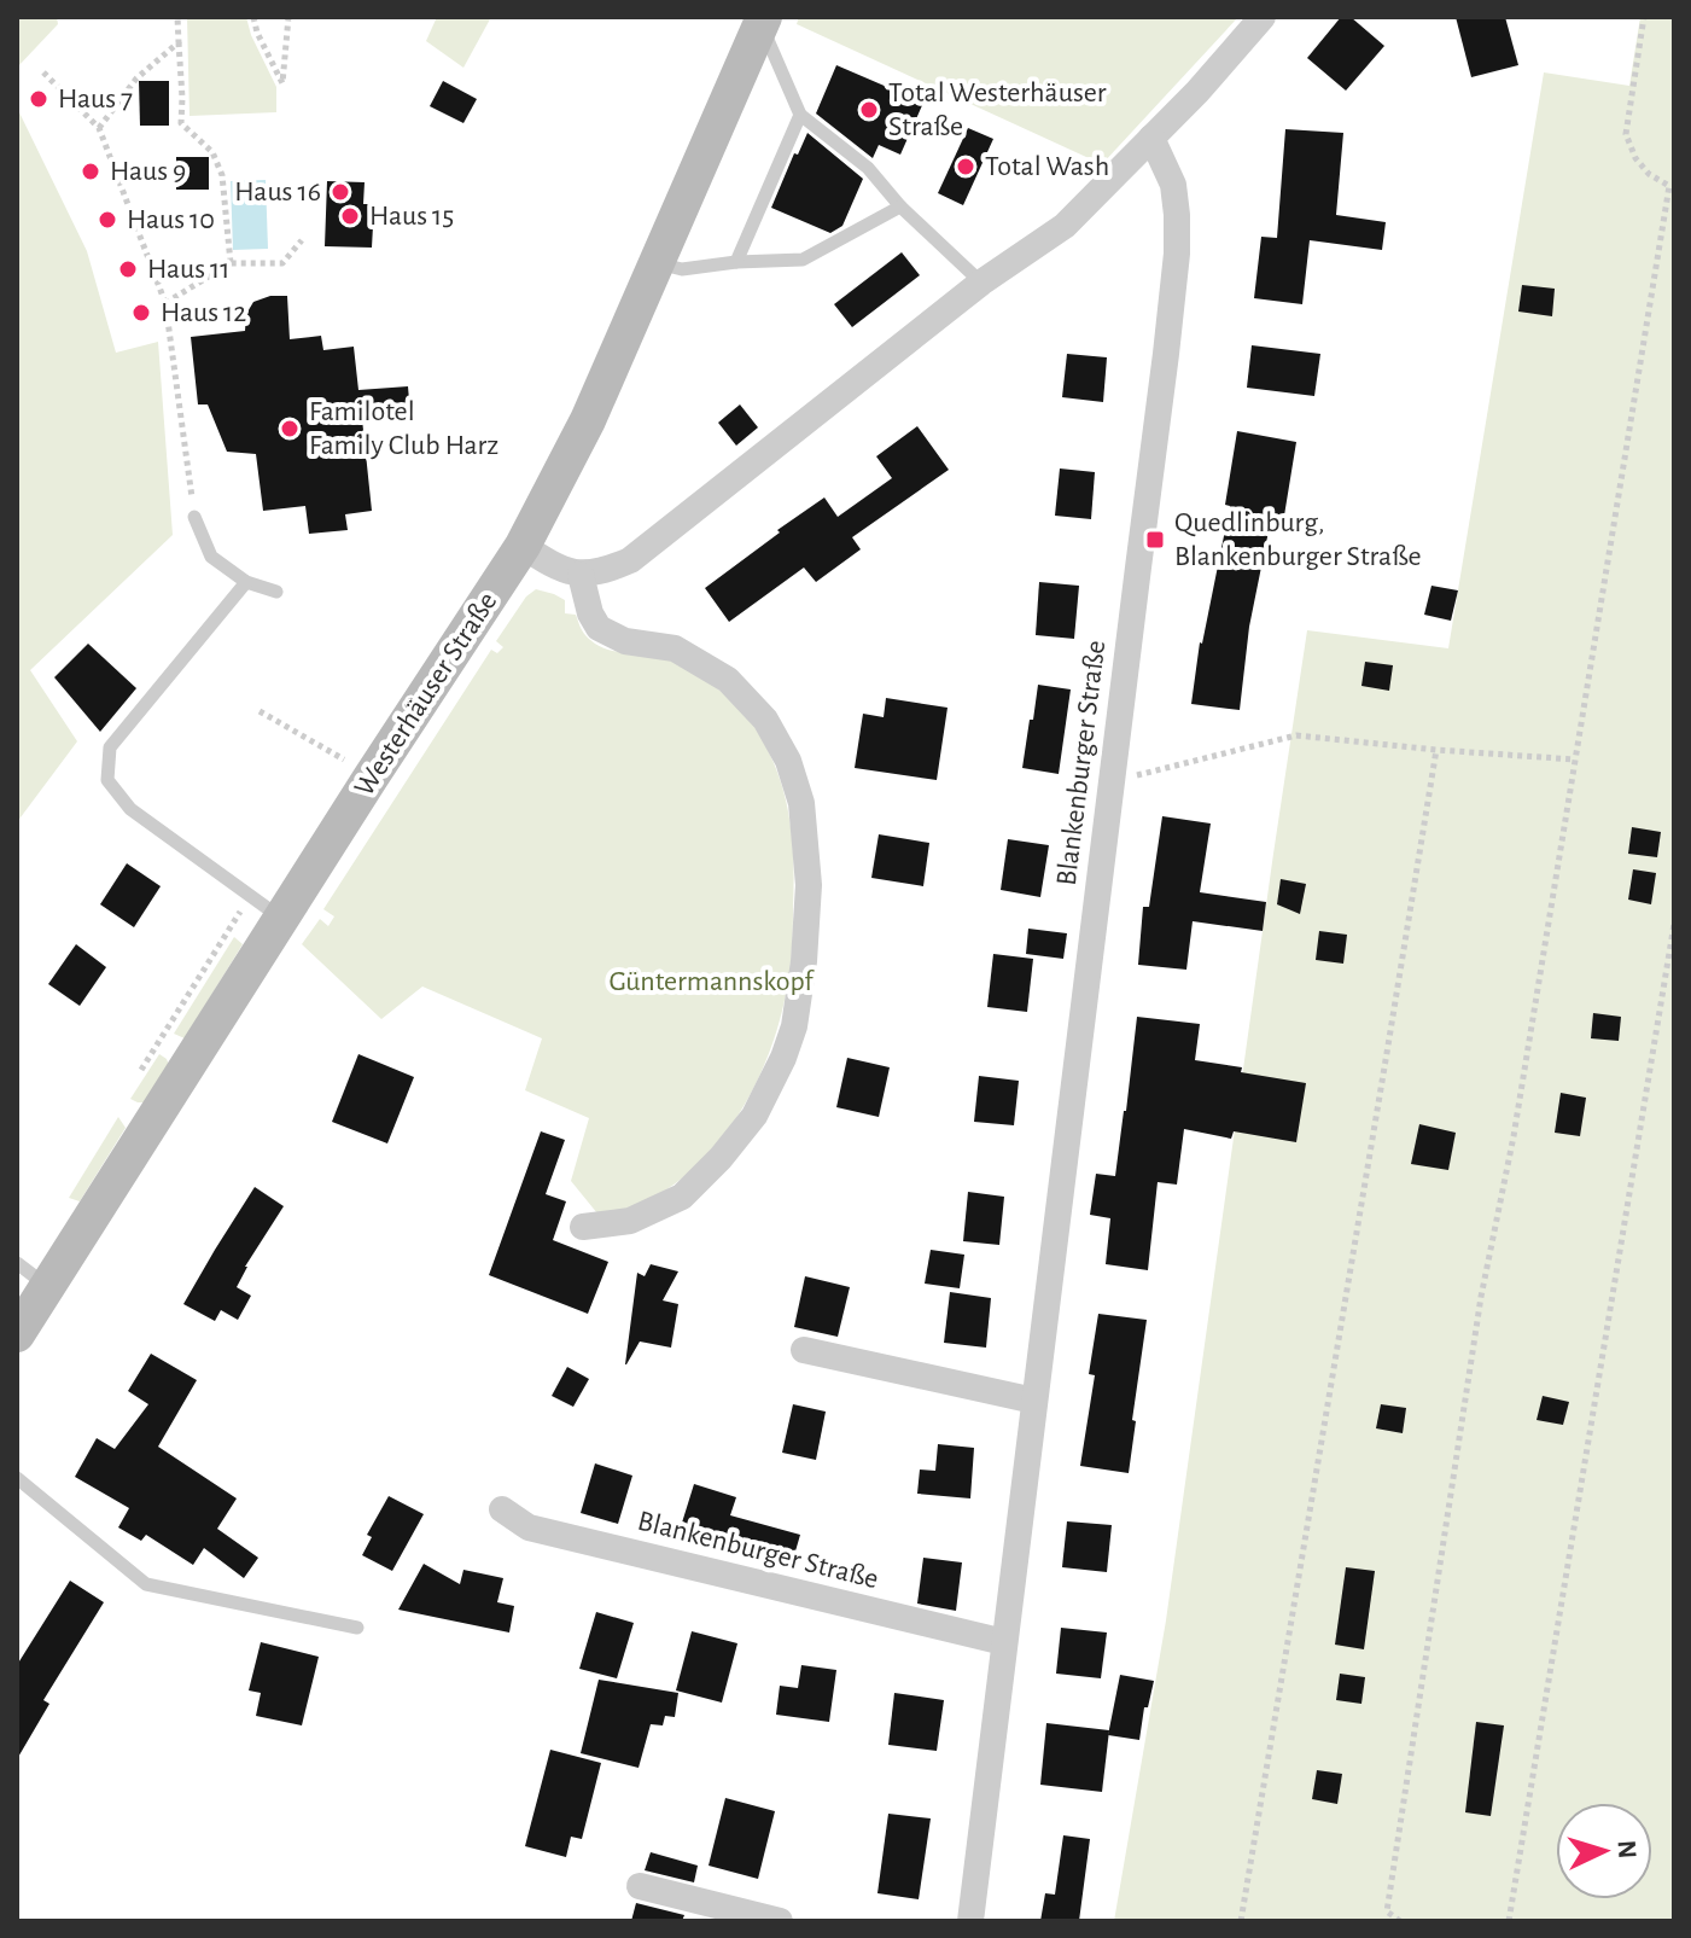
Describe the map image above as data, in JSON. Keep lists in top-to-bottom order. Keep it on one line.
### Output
{"streets":{"main road":["Westerhäuser Straße"],"street":["Blankenburger Straße"]},"parks":["Güntermannskopf"],"places":{"other":["Haus 7","Total Westerhäuser Straße","Total Wash","Haus 9","Haus 16","Haus 15","Haus 10","Haus 11","Haus 12","Familotel Family Club Harz"],"transit":["Quedlinburg, Blankenburger Straße"]},"north":"right"}
